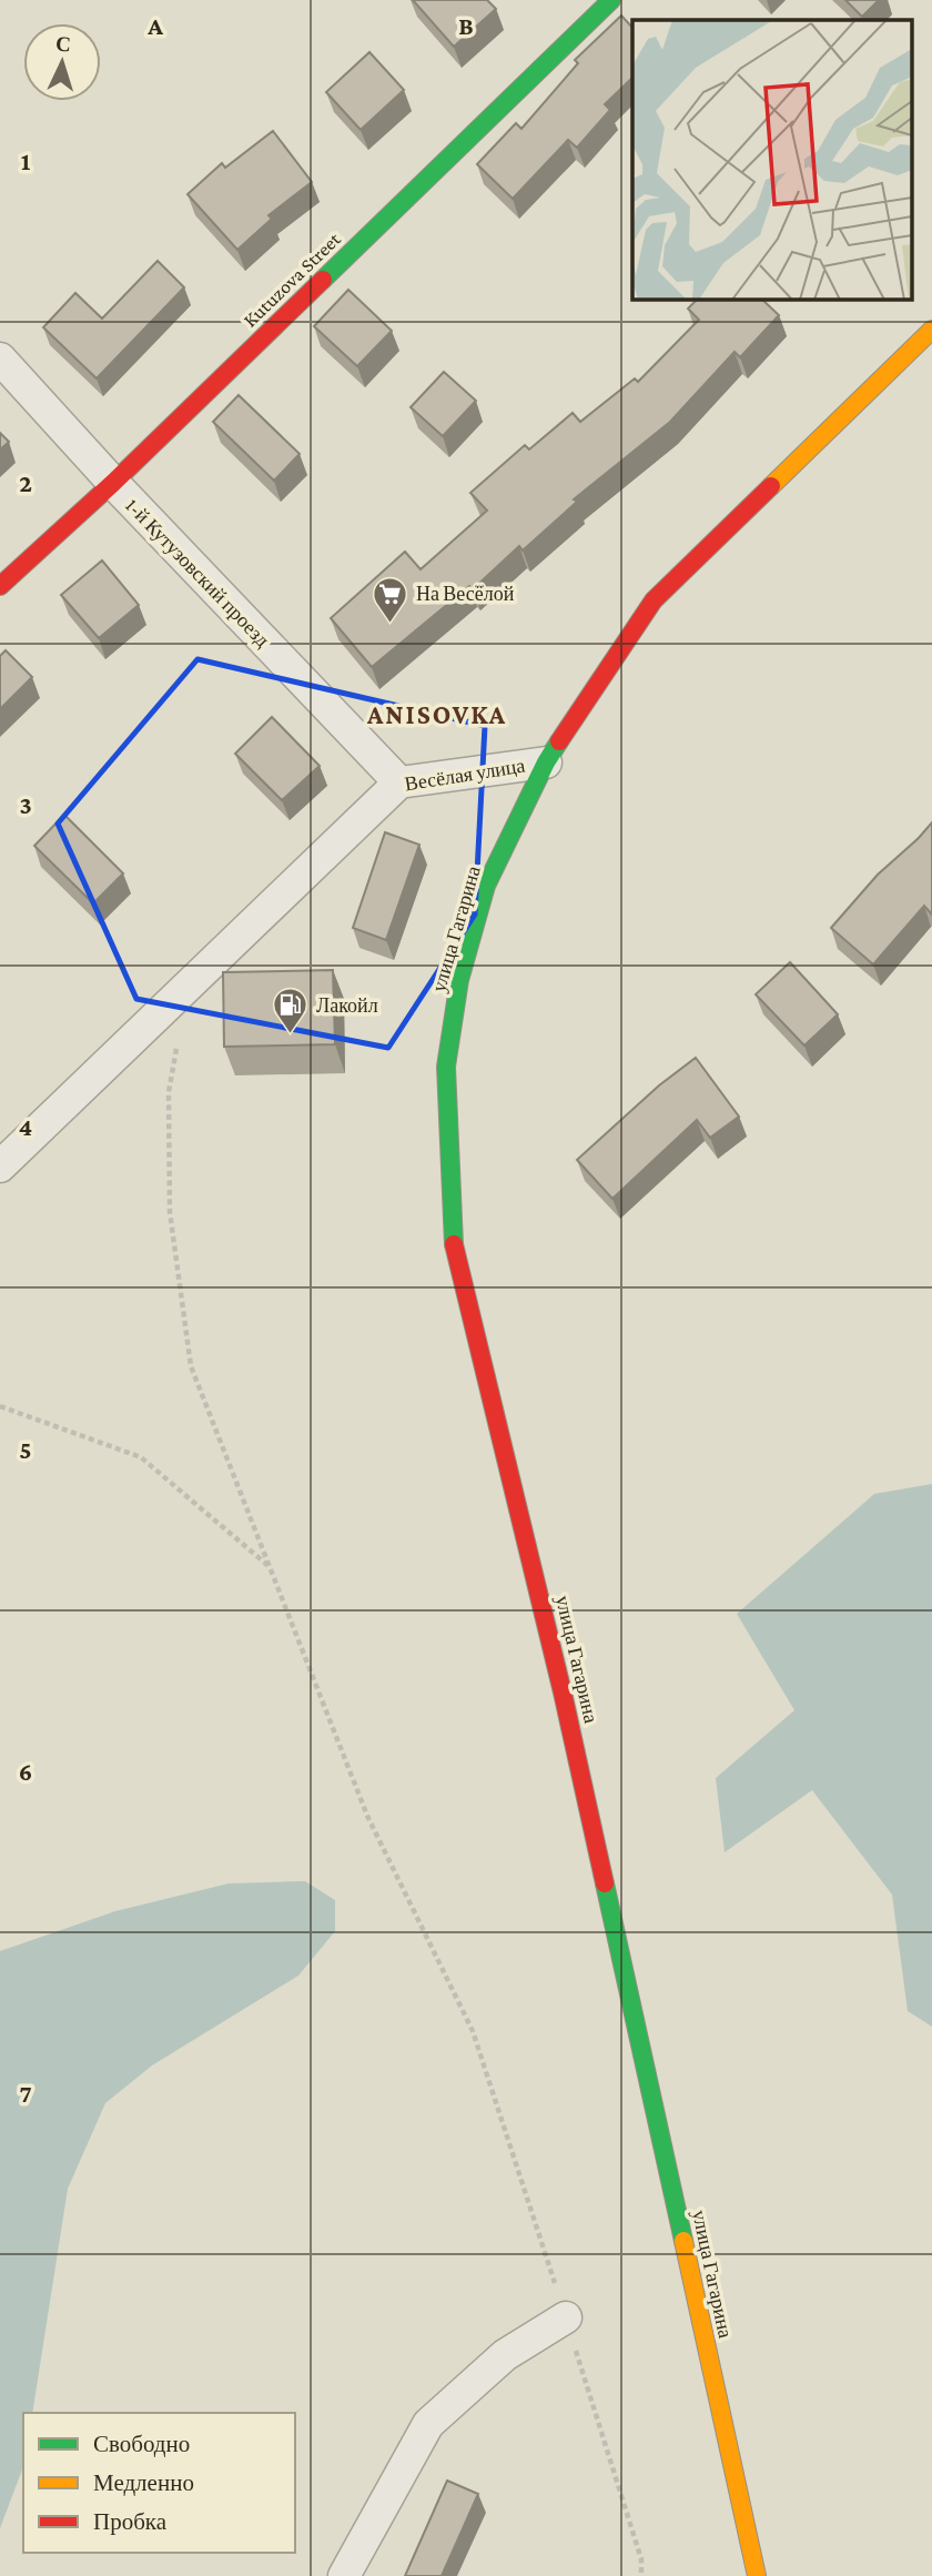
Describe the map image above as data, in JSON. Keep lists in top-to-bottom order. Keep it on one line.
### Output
{"streets":{"main road":["Kutuzova Street","Весёлая улица","улица Гагарина"],"street":["1-й Кутузовский проезд"]},"crossings":[["Kutuzova Street","1-й Кутузовский проезд"],["1-й Кутузовский проезд","Весёлая улица"],["Весёлая улица","улица Гагарина"]],"districts":["ANISOVKA"],"places":{"supermarket":["На Весёлой"],"fuel station":["Лакойл"]},"legend":["Свободно","Медленно","Пробка"],"north":"top","grid":{"columns":["A","B"],"rows":["1","2","3","4","5","6","7"]}}
